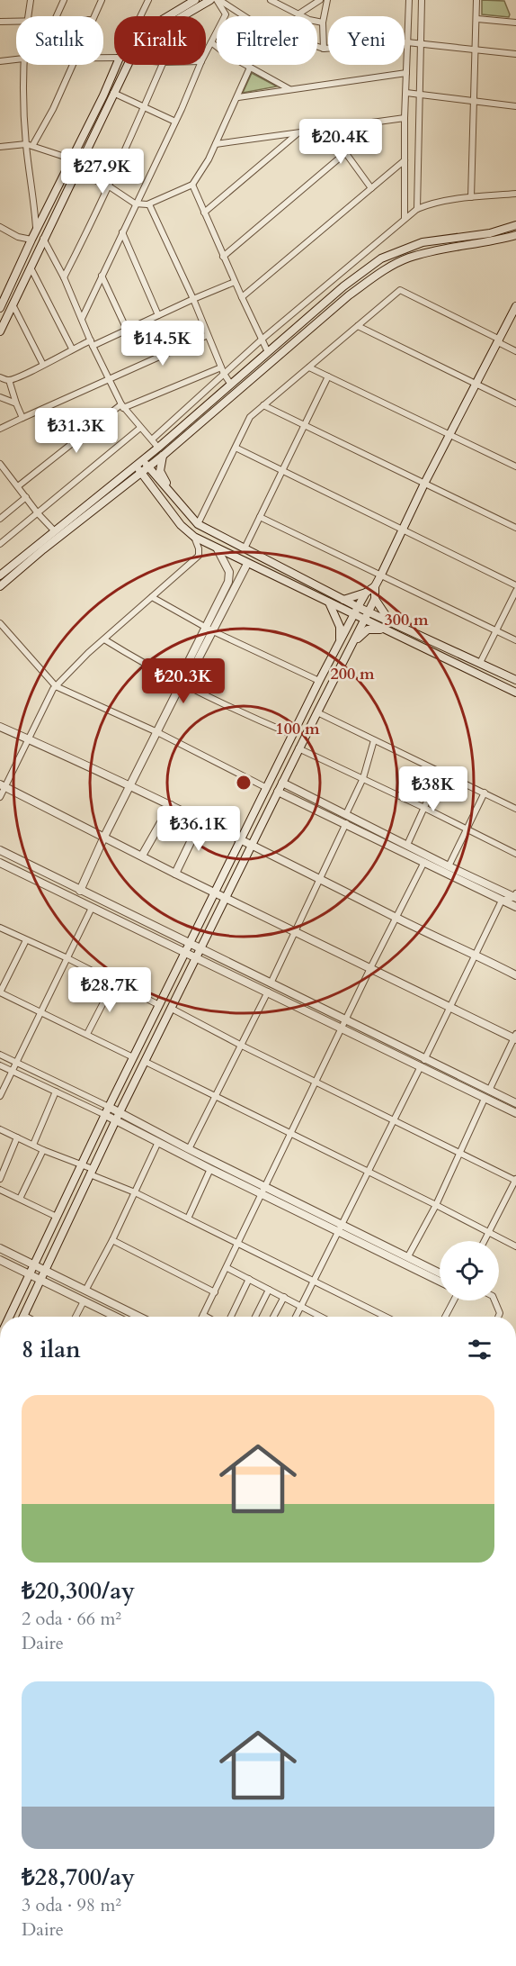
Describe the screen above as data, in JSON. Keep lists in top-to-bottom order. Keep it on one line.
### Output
{"page":{"chip":["Satılık","Kiralık","Filtreler","Yeni"],"price":["₺20.4K","₺27.9K","₺14.5K","₺31.3K","₺20.3K","₺38K","₺36.1K","₺28.7K"],"heading":"8 ilan","list":[{"name":"₺20,300/ay","note":"2 oda · 66 m² · Daire"},{"name":"₺28,700/ay","note":"3 oda · 98 m² · Daire"}]},"rings":["300 m","200 m","100 m"]}
